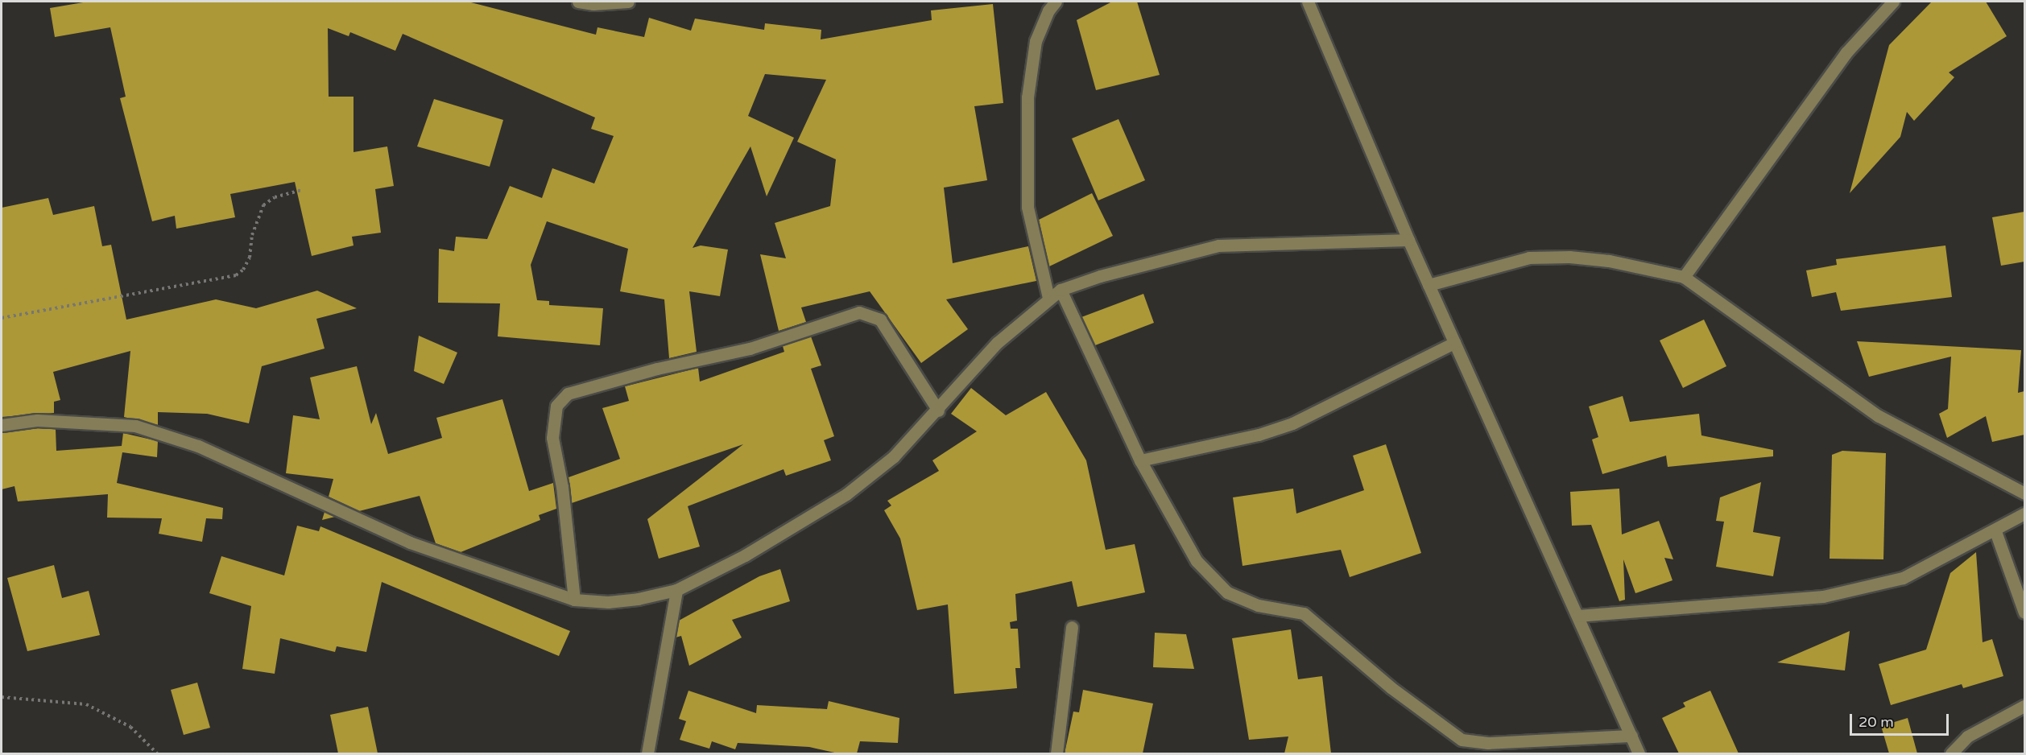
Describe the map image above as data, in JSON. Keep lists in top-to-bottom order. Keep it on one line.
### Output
{"scale_bar":"20 m"}
